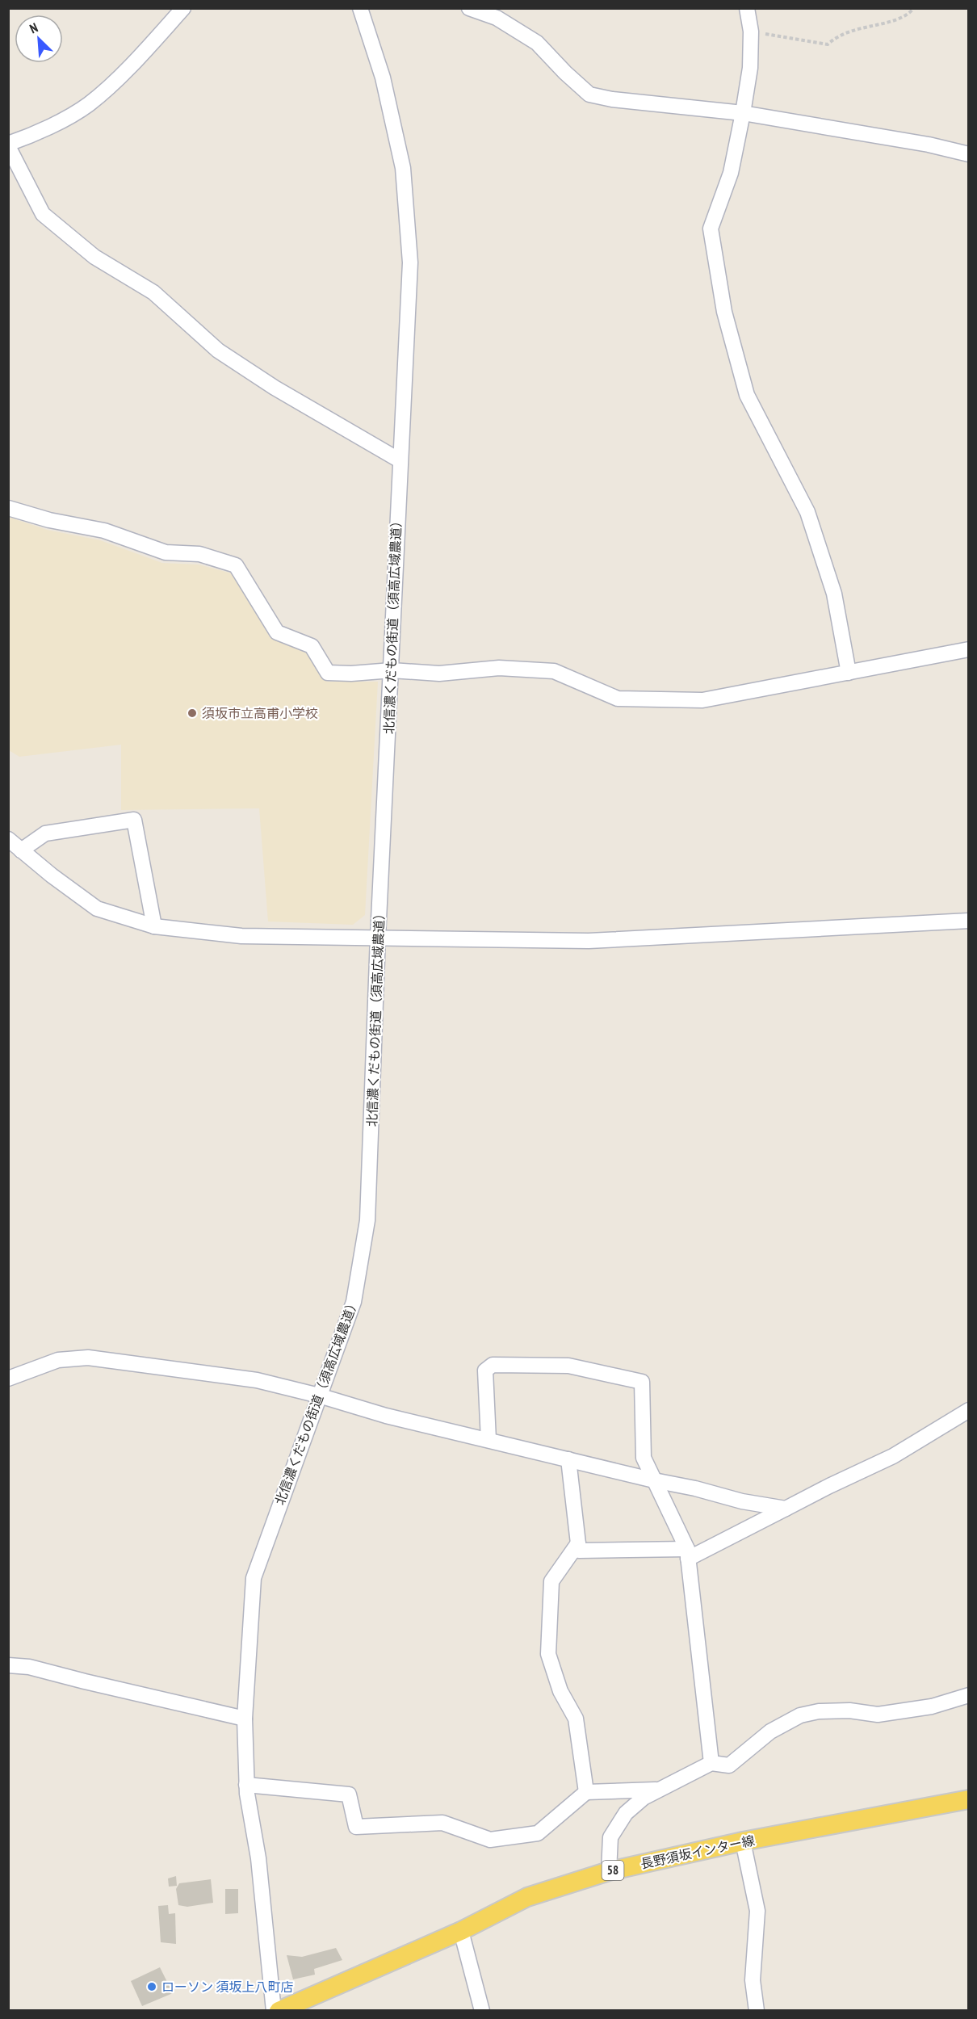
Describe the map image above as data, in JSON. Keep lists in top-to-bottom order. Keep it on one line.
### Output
{"streets":{"main road":["長野須坂インター線","58"],"street":["北信濃くだもの街道（須高広域農道）"]},"places":["須坂市立高甫小学校","ローソン 須坂上八町店"],"north":"top left"}
